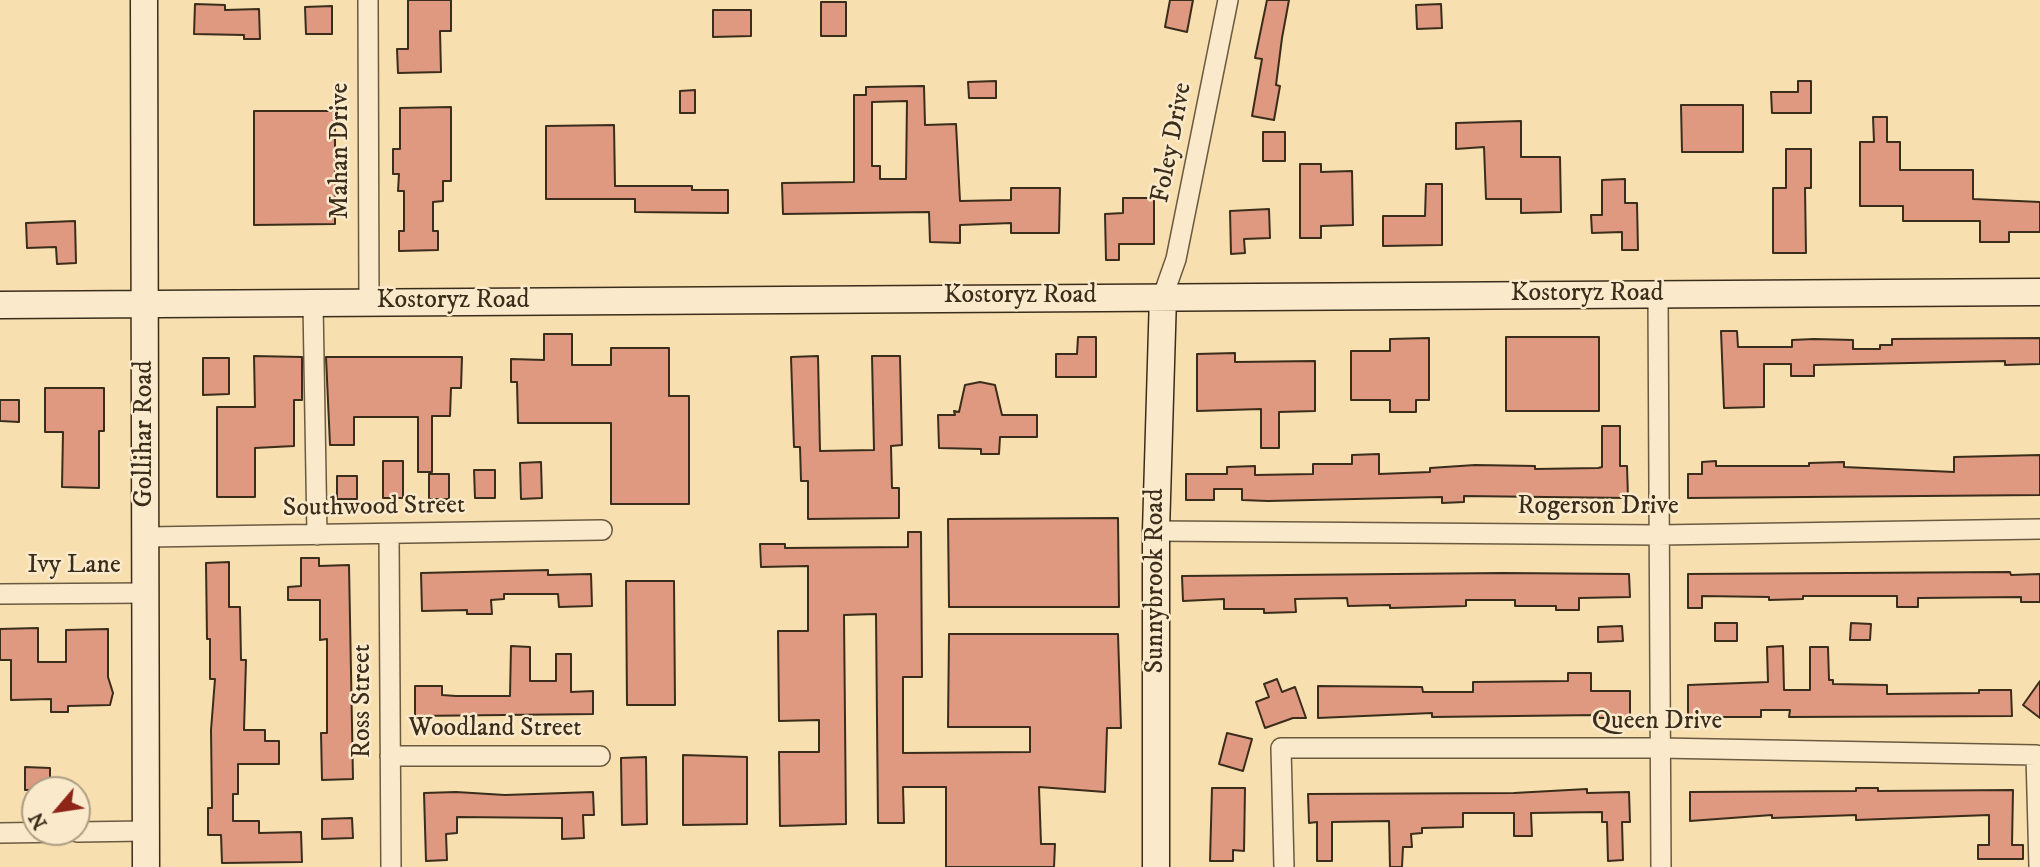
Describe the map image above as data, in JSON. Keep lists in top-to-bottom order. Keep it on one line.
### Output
{"streets":{"main road":["Kostoryz Road","Gollihar Road","Sunnybrook Road"],"street":["Foley Drive","Mahan Drive","Southwood Street","Rogerson Drive","Ivy Lane","Ross Street","Queen Drive","Woodland Street"]},"crossings":[["Foley Drive","Kostoryz Road"],["Foley Drive","Sunnybrook Road"],["Mahan Drive","Kostoryz Road"],["Kostoryz Road","Gollihar Road"],["Kostoryz Road","Sunnybrook Road"],["Gollihar Road","Southwood Street"],["Gollihar Road","Ivy Lane"],["Southwood Street","Ross Street"],["Rogerson Drive","Sunnybrook Road"],["Ross Street","Woodland Street"]],"north":"bottom left"}
